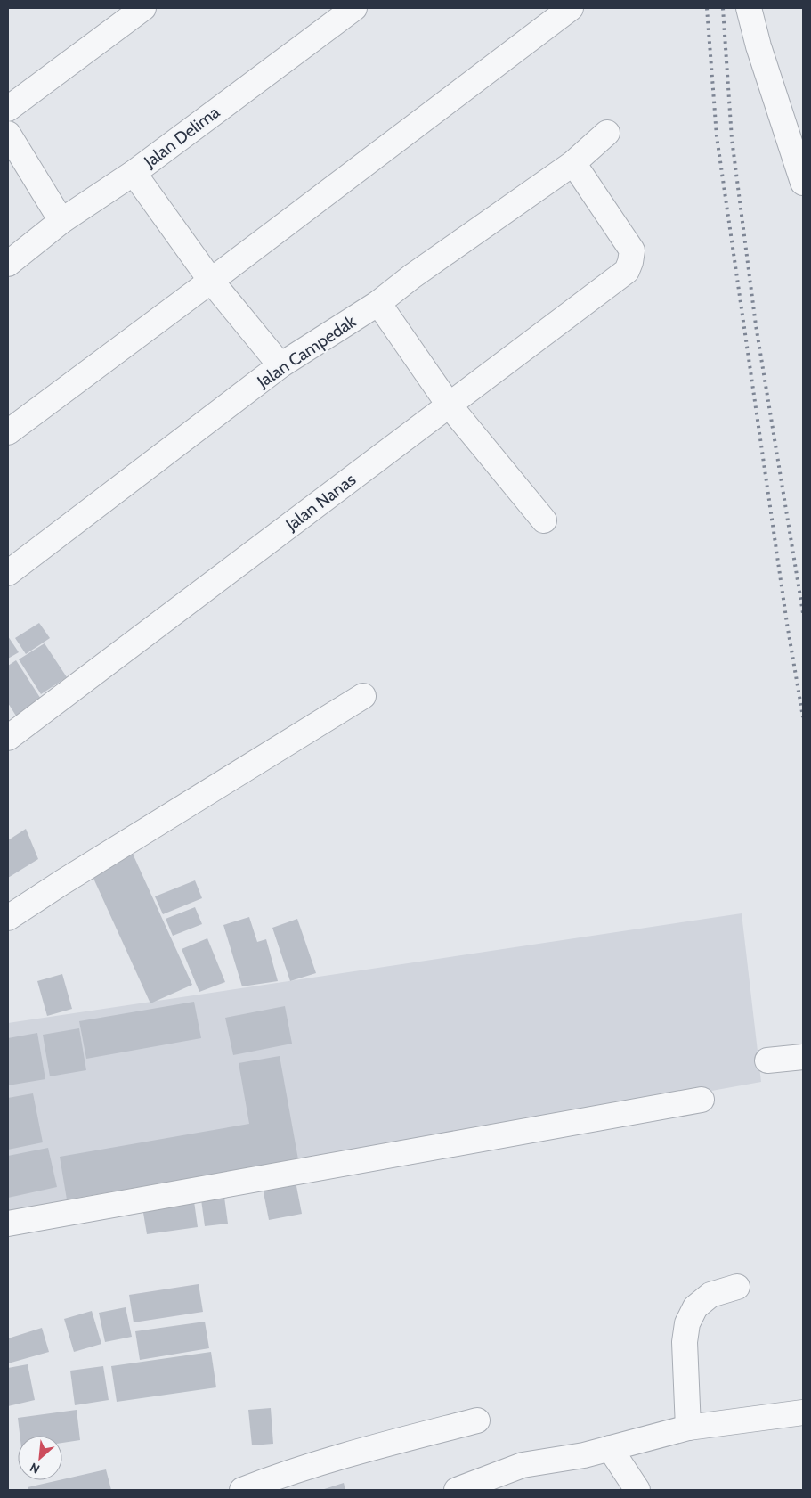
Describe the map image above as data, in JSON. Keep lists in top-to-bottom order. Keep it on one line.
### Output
{"streets":{"street":["Jalan Delima","Jalan Campedak","Jalan Nanas"]},"crossings":[["Jalan Campedak","Jalan Nanas"]],"north":"bottom left"}
